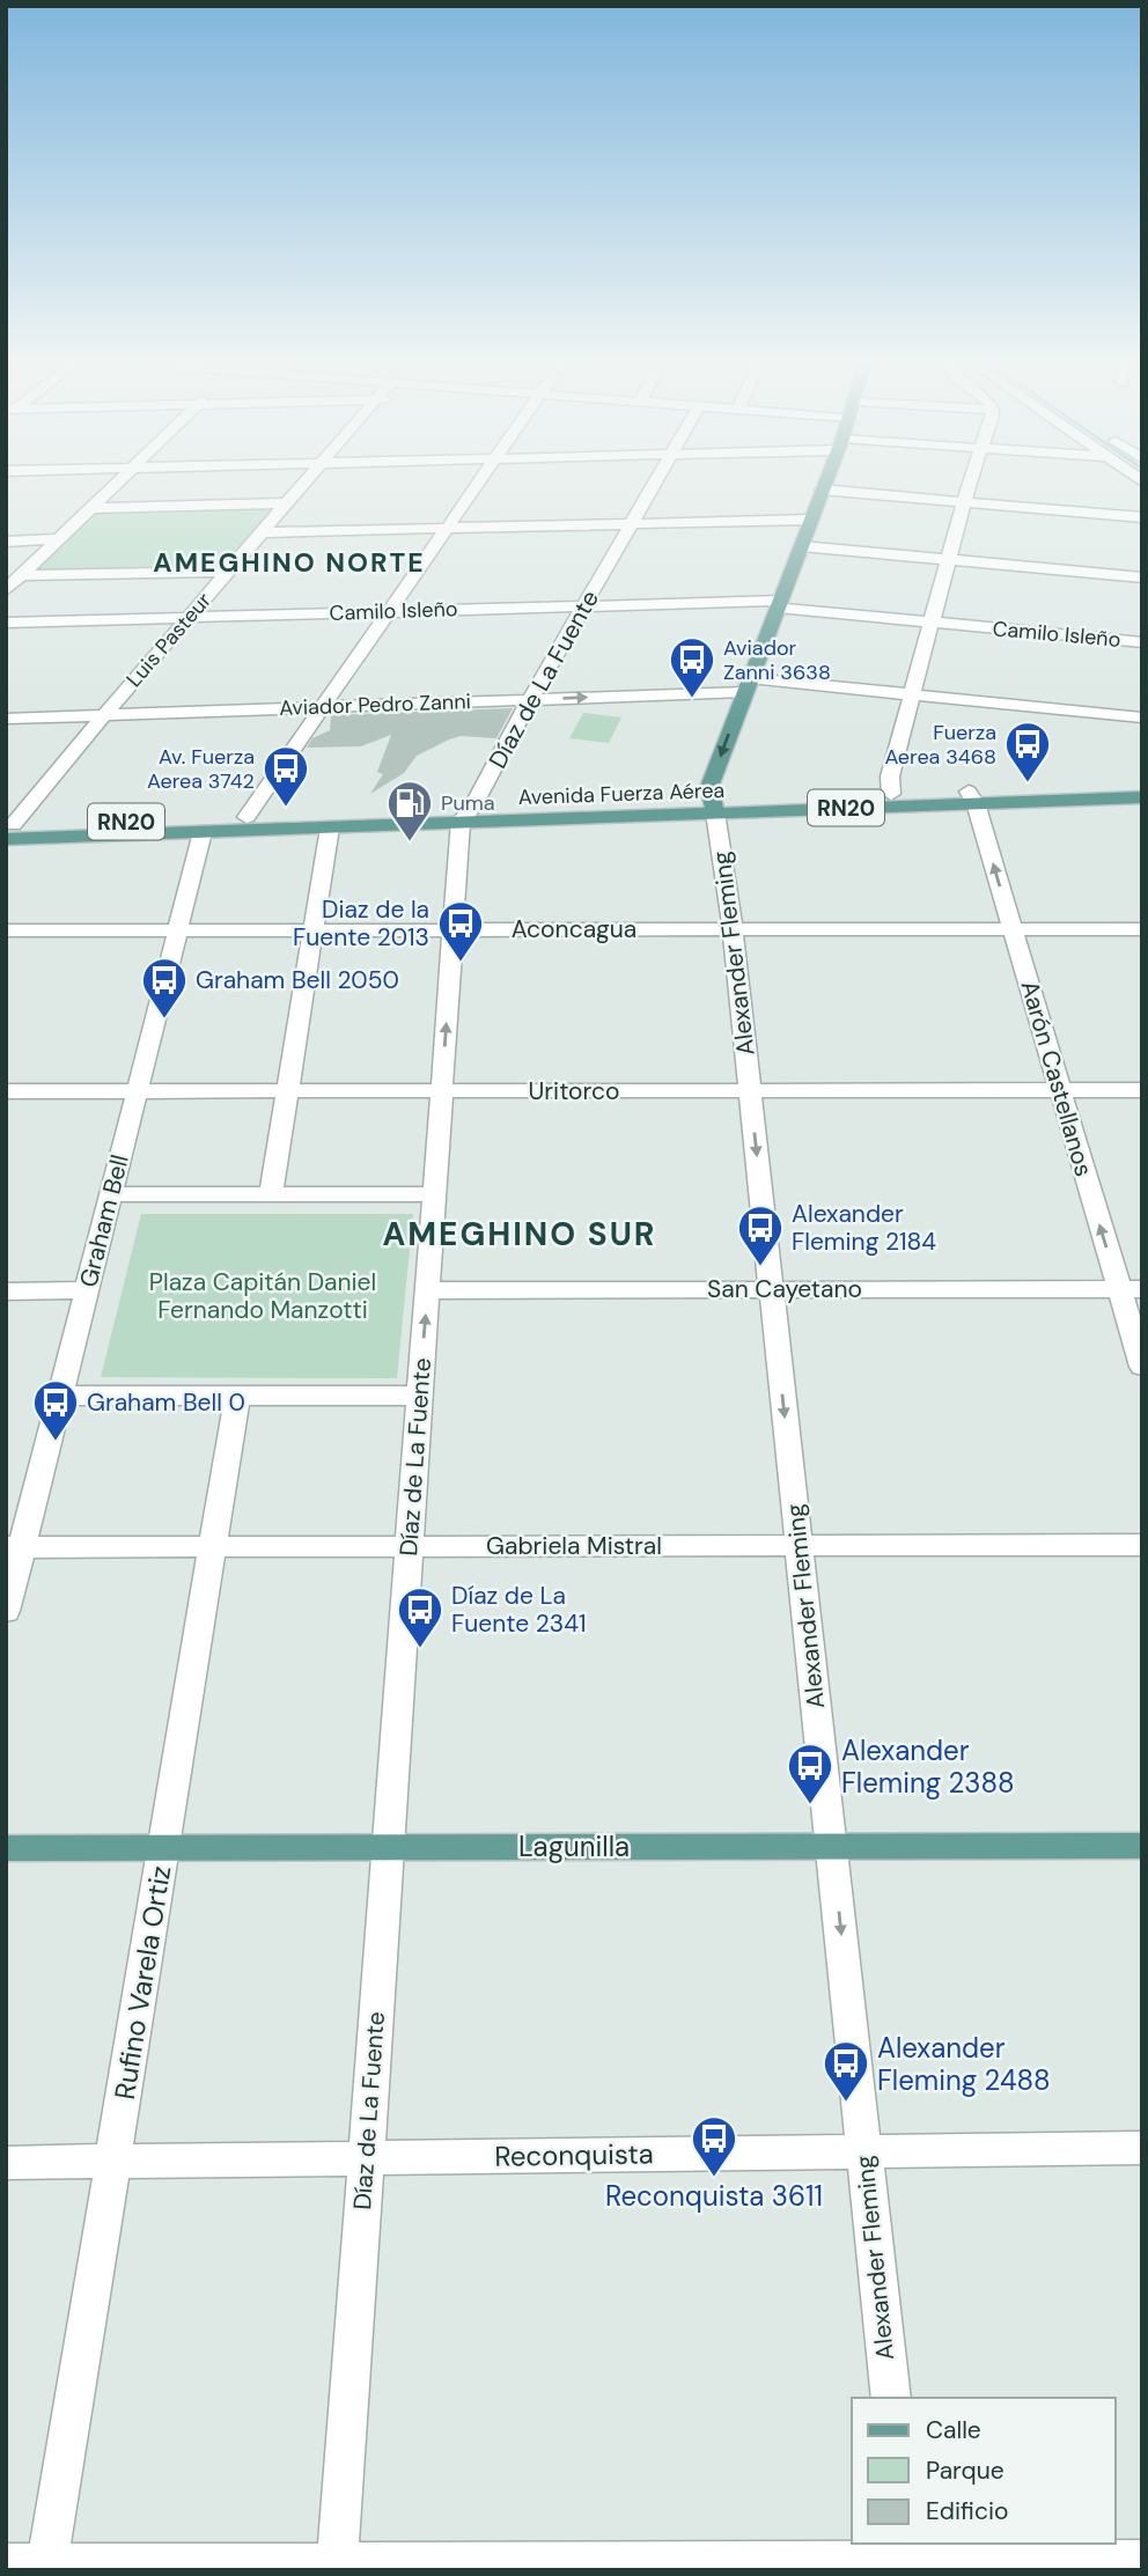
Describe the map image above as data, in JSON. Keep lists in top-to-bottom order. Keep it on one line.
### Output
{"streets":{"main road":["Avenida Fuerza Aérea","RN20","Lagunilla"],"street":["Camilo Isleño","Luis Pasteur","Díaz de La Fuente","Aviador Pedro Zanni","Aconcagua","Alexander Fleming","Aarón Castellanos","Uritorco","Graham Bell","San Cayetano","Gabriela Mistral","Rufino Varela Ortiz","Reconquista"]},"crossings":[["Camilo Isleño","Luis Pasteur"],["Camilo Isleño","Díaz de La Fuente"],["Luis Pasteur","Aviador Pedro Zanni"],["Luis Pasteur","Avenida Fuerza Aérea"],["Díaz de La Fuente","Aviador Pedro Zanni"],["Díaz de La Fuente","Avenida Fuerza Aérea"],["Díaz de La Fuente","Aconcagua"],["Díaz de La Fuente","Uritorco"],["Díaz de La Fuente","San Cayetano"],["Díaz de La Fuente","Gabriela Mistral"],["Díaz de La Fuente","Lagunilla"],["Díaz de La Fuente","Reconquista"],["Avenida Fuerza Aérea","Alexander Fleming"],["Avenida Fuerza Aérea","Aarón Castellanos"],["Avenida Fuerza Aérea","Graham Bell"],["Aconcagua","Alexander Fleming"],["Aconcagua","Aarón Castellanos"],["Aconcagua","Graham Bell"],["Alexander Fleming","Uritorco"],["Alexander Fleming","San Cayetano"],["Alexander Fleming","Gabriela Mistral"],["Alexander Fleming","Lagunilla"],["Alexander Fleming","Reconquista"],["Aarón Castellanos","Uritorco"],["Aarón Castellanos","San Cayetano"],["Uritorco","Graham Bell"],["Graham Bell","Gabriela Mistral"],["Gabriela Mistral","Rufino Varela Ortiz"],["Lagunilla","Rufino Varela Ortiz"],["Rufino Varela Ortiz","Reconquista"]],"one_way":["Alexander Fleming","Aarón Castellanos"],"districts":["AMEGHINO NORTE","AMEGHINO SUR"],"parks":["Plaza Capitán Daniel Fernando Manzotti"],"places":{"bus stop":["Aviador Zanni 3638","Fuerza Aerea 3468","Av. Fuerza Aerea 3742","Diaz de la Fuente 2013","Graham Bell 2050","Alexander Fleming 2184","Graham Bell 0","Díaz de La Fuente 2341","Alexander Fleming 2388","Alexander Fleming 2488","Reconquista 3611"],"fuel station":["Puma"]},"legend":["Calle","Parque","Edificio"]}
